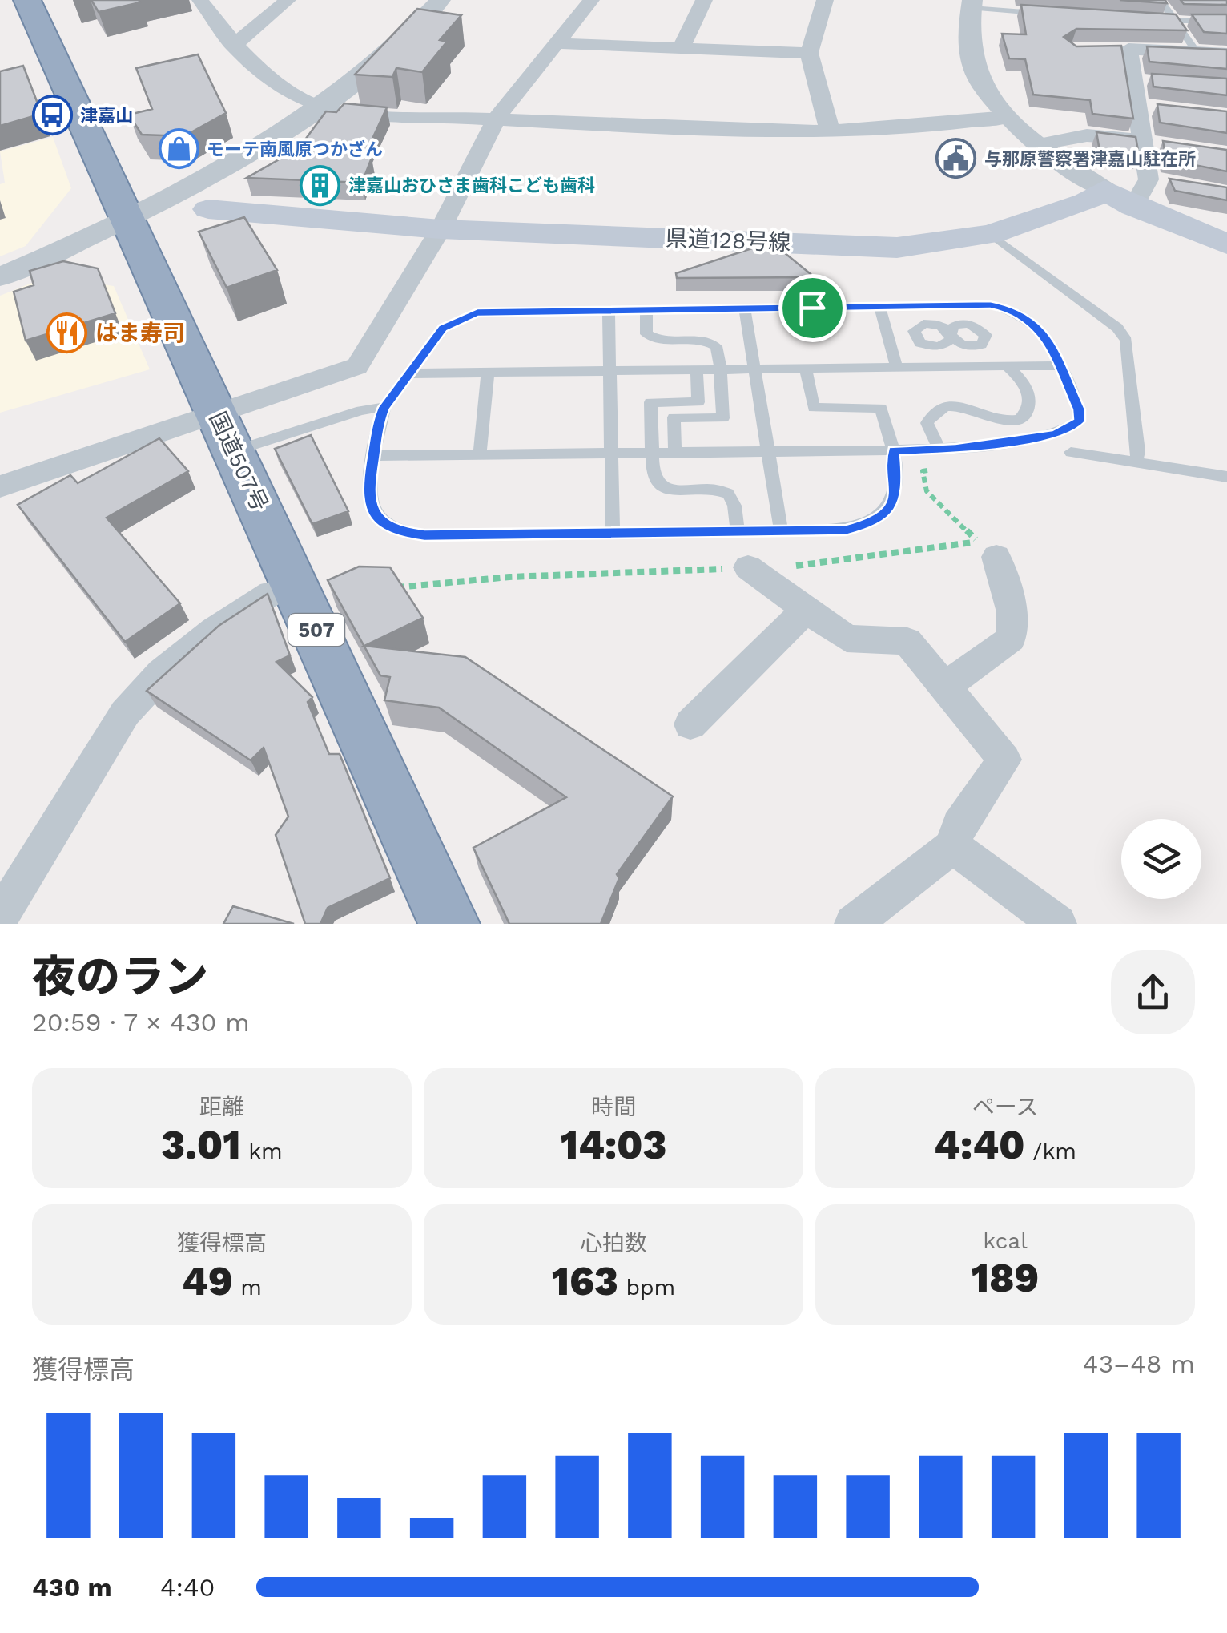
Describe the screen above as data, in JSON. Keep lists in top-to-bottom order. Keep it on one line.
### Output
{"streets":{"highway":["国道507号","507"],"main road":["県道128号線"]},"places":{"bus stop":["津嘉山"],"shop":["モーテ南風原つかざん"],"public building":["与那原警察署津嘉山駐在所"],"building":["津嘉山おひさま歯科こども歯科"],"restaurant":["はま寿司"]},"page":{"heading":["夜のラン","20:59 · 7 × 430 m"],"stats":[["距離","3.01 km"],["時間","14:03"],["ペース","4:40 /km"],["獲得標高","49 m"],["心拍数","163 bpm"],["kcal","189"]],"chart":["獲得標高","43–48 m"],"list":[{"name":"430 m","note":"4:40"}]}}
